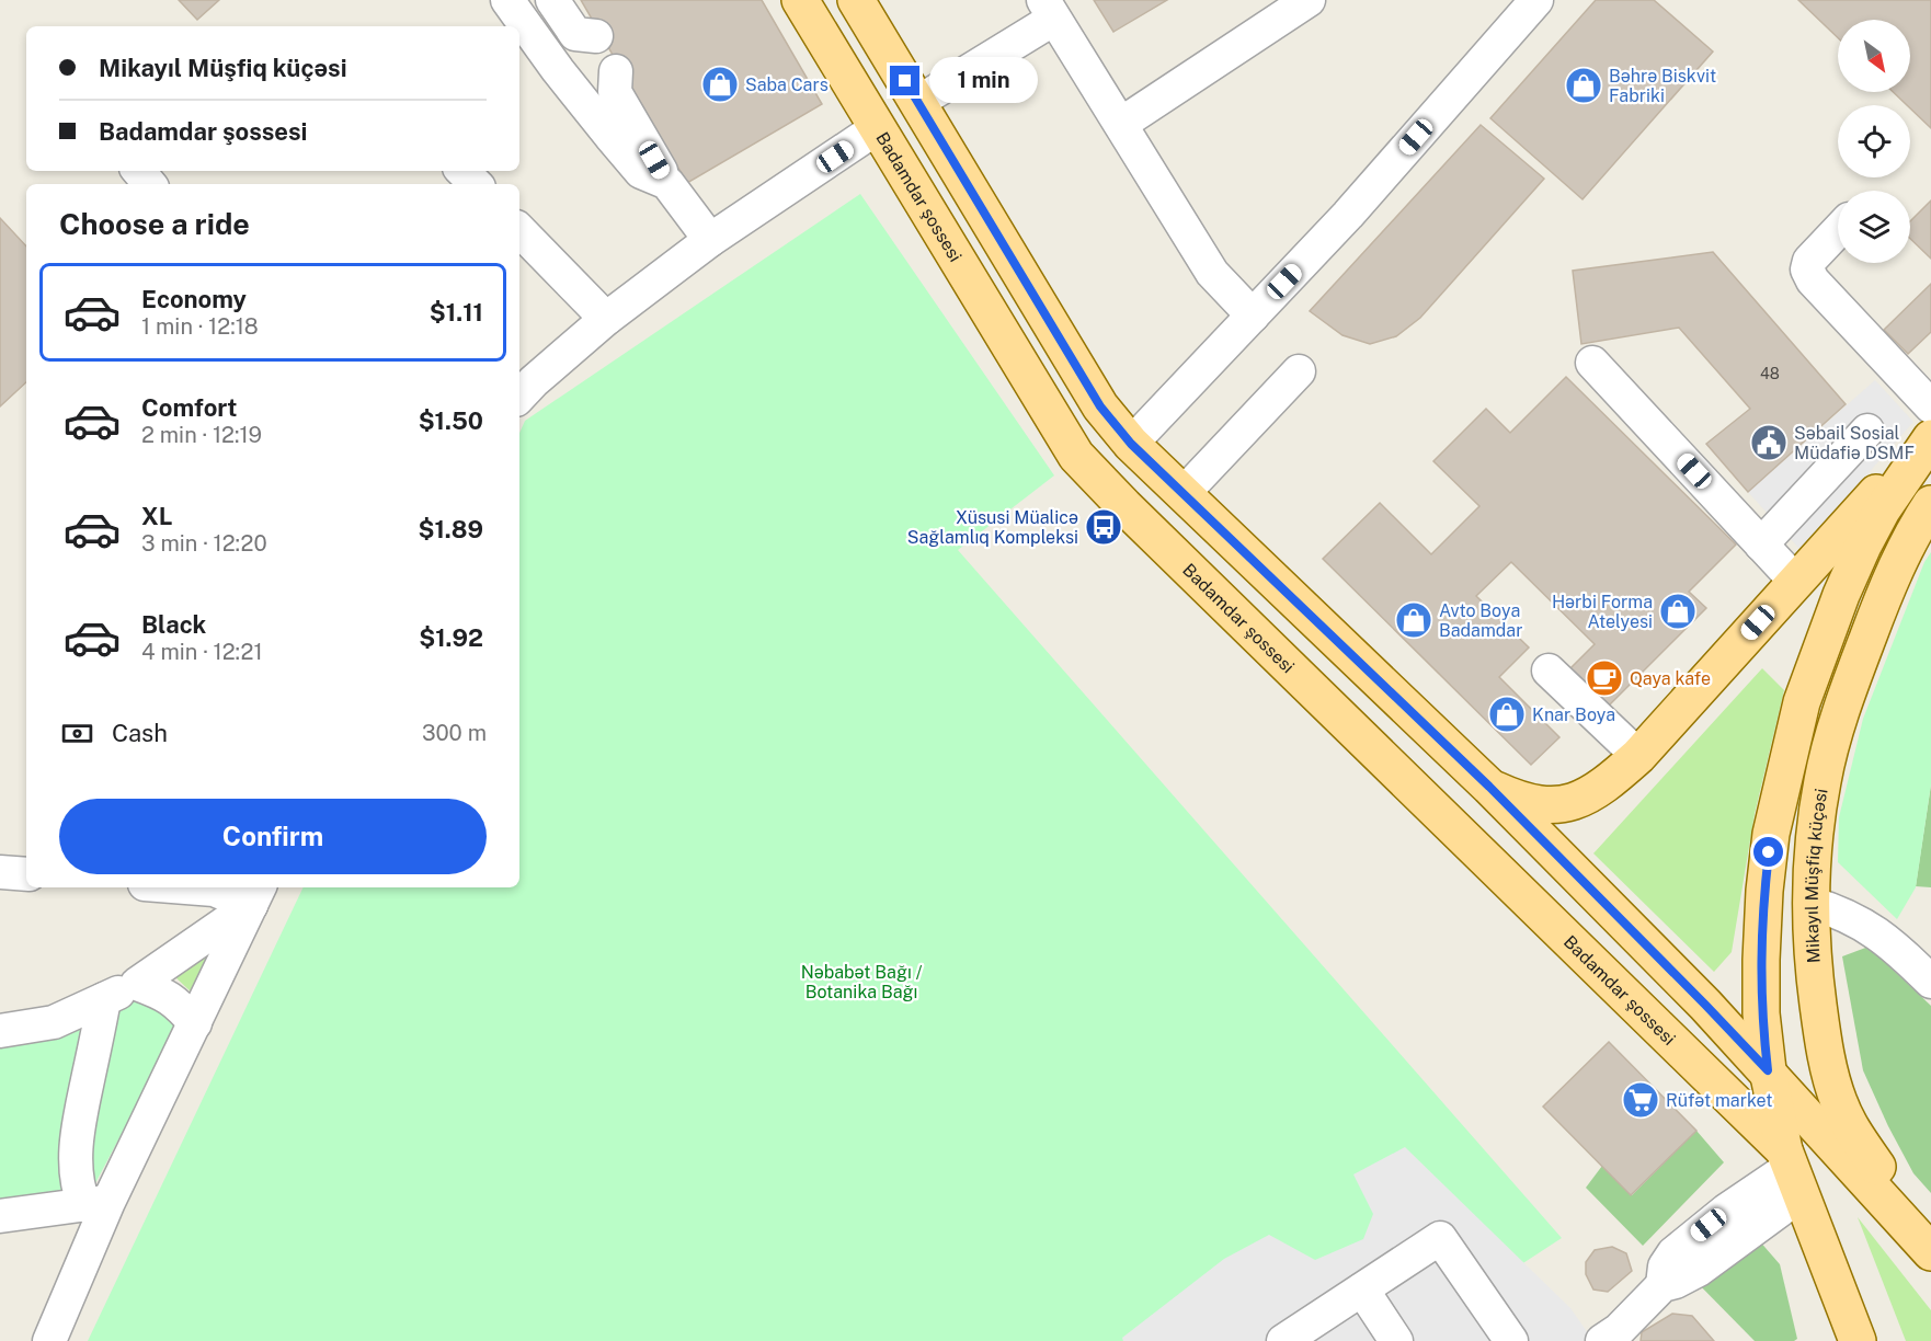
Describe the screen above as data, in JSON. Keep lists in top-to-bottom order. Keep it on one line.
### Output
{"streets":{"main road":["Badamdar şossesi","Mikayıl Müşfiq küçəsi"]},"parks":["Nəbabət Bağı / Botanika Bağı"],"places":{"shop":["Saba Cars","Bəhrə Biskvit Fabriki","Hərbi Forma Atelyesi","Avto Boya Badamdar","Knar Boya"],"public building":["Səbail Sosial Müdafiə DSMF"],"bus stop":["Xüsusi Müalicə Sağlamlıq Kompleksi"],"cafe":["Qaya kafe"],"supermarket":["Rüfət market"]},"house_numbers":["48"],"north":"bottom right","page":{"banner":["Mikayıl Müşfiq küçəsi","Badamdar şossesi"],"bubble":"1 min","heading":"Choose a ride","list":[{"name":"Economy","note":"1 min · 12:18","value":"$1.11"},{"name":"Comfort","note":"2 min · 12:19","value":"$1.50"},{"name":"XL","note":"3 min · 12:20","value":"$1.89"},{"name":"Black","note":"4 min · 12:21","value":"$1.92"}],"pay":["Cash","300 m"],"buttons":"Confirm"}}
